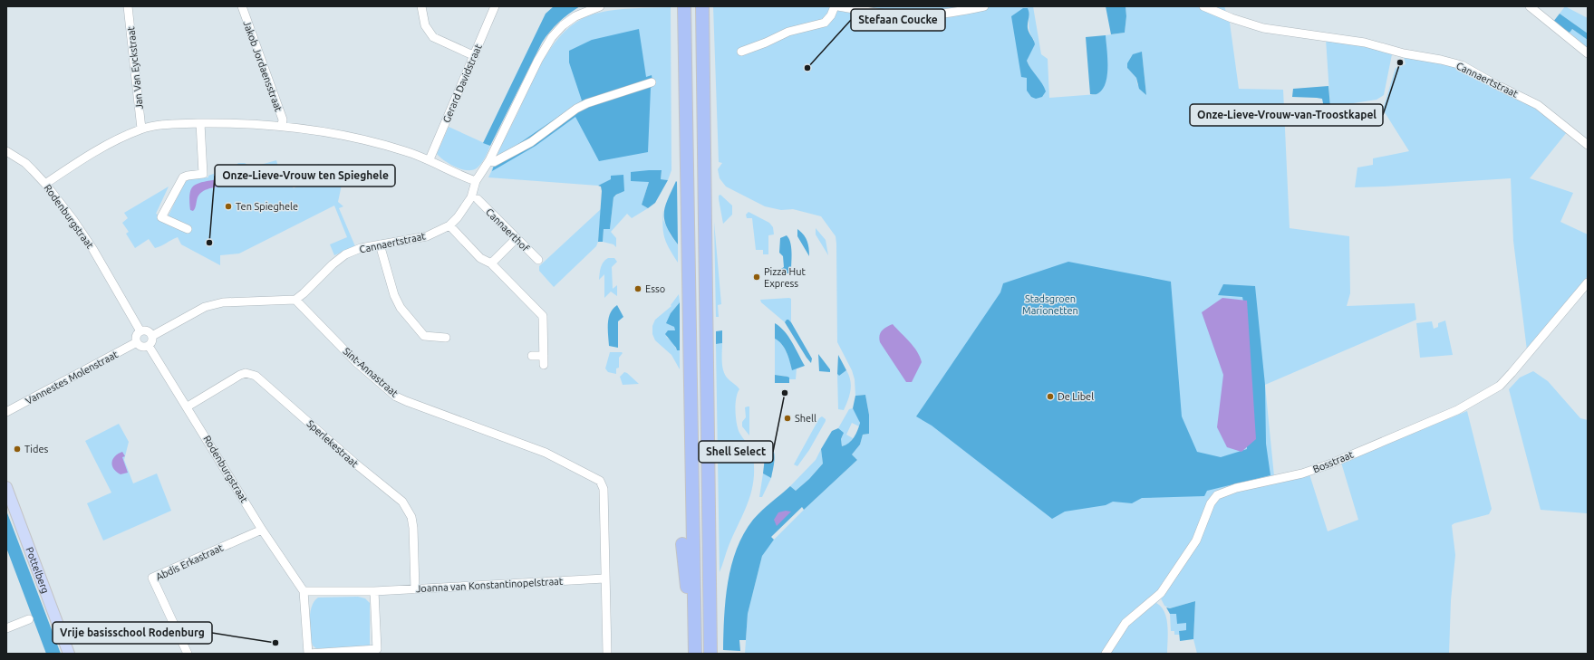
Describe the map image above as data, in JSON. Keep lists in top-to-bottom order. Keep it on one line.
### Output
{"streets":{"main road":["Pottelberg"],"street":["Jakob Jordaensstraat","Jan Van Eyckstraat","Cannaertstraat","Gerard Davidstraat","Rodenburgstraat","Cannaerthof","Sint-Annastraat","Vannestes Molenstraat","Sperlekestraat","Bosstraat","Abdis Erkastraat","Joanna van Konstantinopelstraat"]},"crossings":[["Cannaertstraat","Sint-Annastraat"],["Rodenburgstraat","Vannestes Molenstraat"],["Rodenburgstraat","Sperlekestraat"],["Rodenburgstraat","Abdis Erkastraat"],["Rodenburgstraat","Joanna van Konstantinopelstraat"],["Sint-Annastraat","Joanna van Konstantinopelstraat"],["Sperlekestraat","Joanna van Konstantinopelstraat"]],"parks":["Stadsgroen Marionetten"],"places":["Onze-Lieve-Vrouw-van-Troostkapel","Stefaan Coucke","Ten Spieghele","Onze-Lieve-Vrouw ten Spieghele","Pizza Hut Express","Esso","Shell Select","De Libel","Shell","Tides","Vrije basisschool Rodenburg"]}
